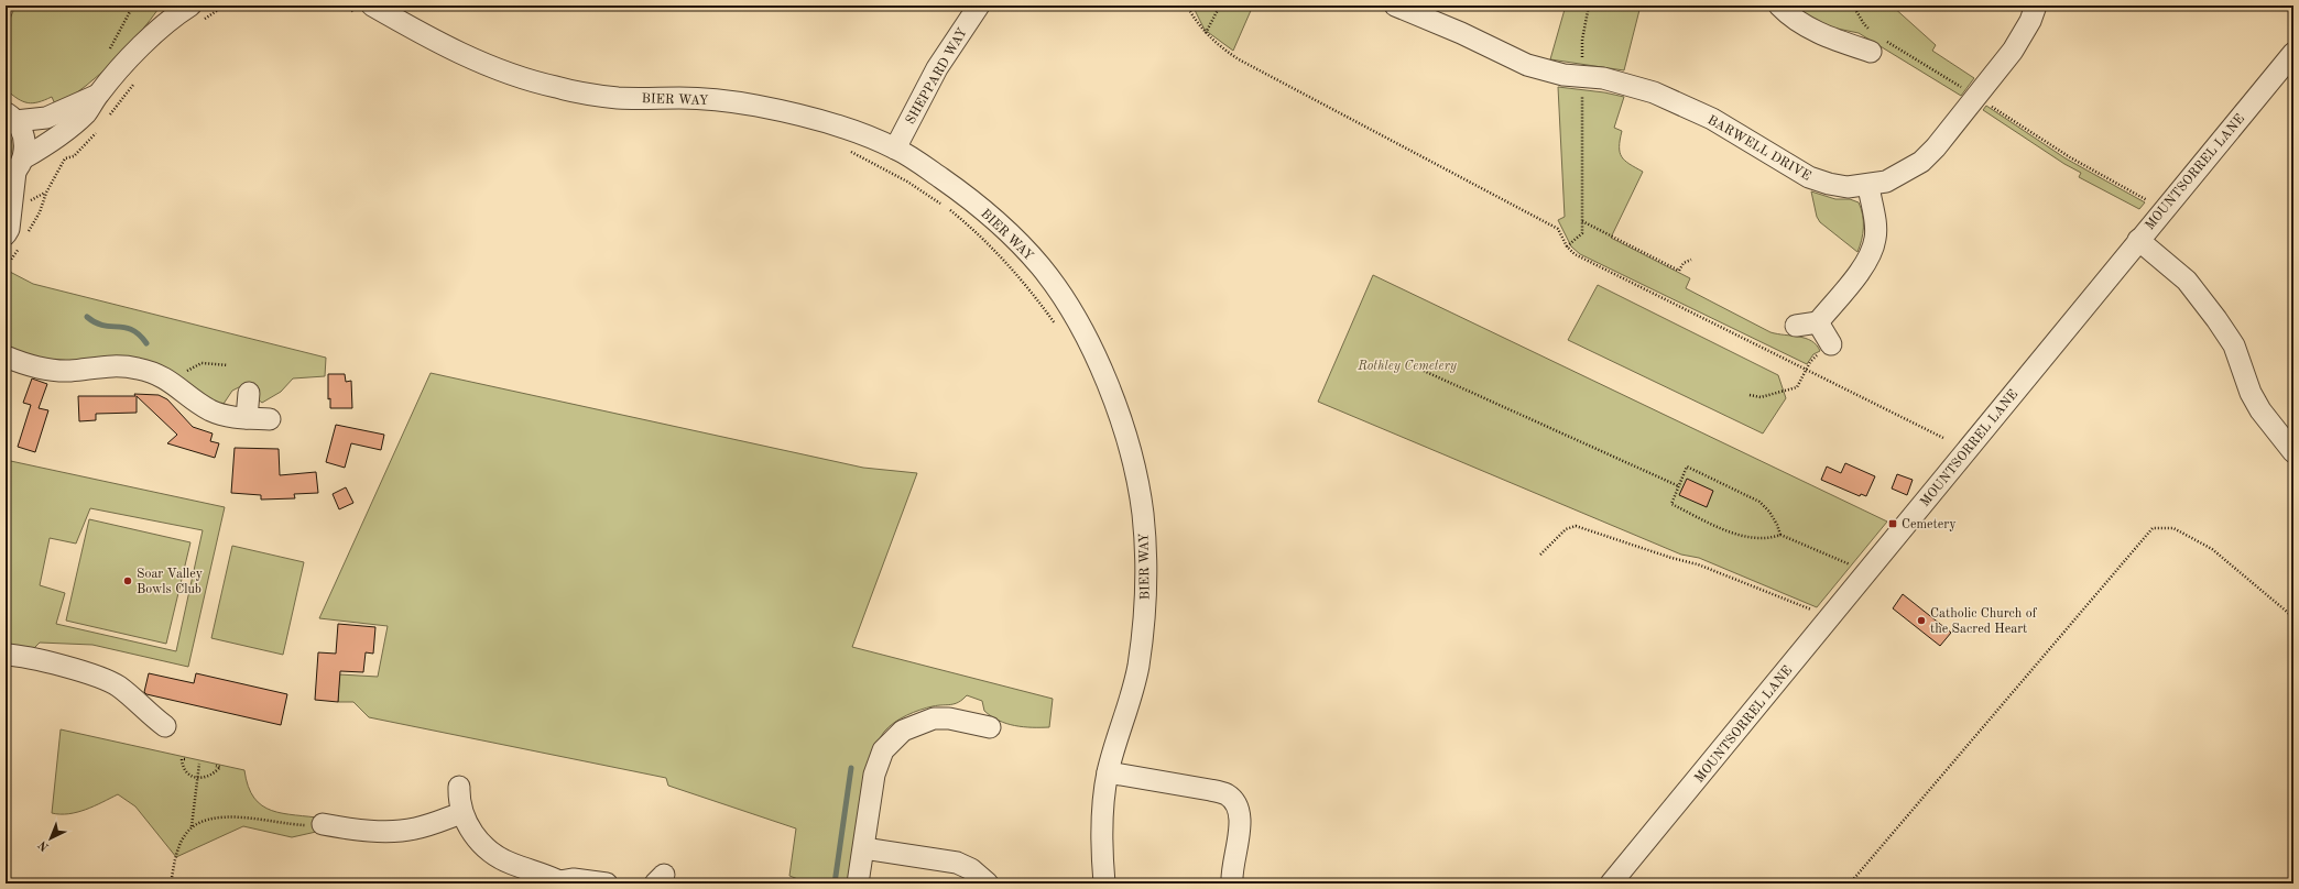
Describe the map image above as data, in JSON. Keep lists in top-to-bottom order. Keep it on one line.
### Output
{"streets":{"street":["SHEPPARD WAY","BIER WAY","BARWELL DRIVE","MOUNTSORREL LANE"]},"crossings":[["SHEPPARD WAY","BIER WAY"]],"parks":["Rothley Cemetery"],"places":{"transit":["Cemetery"],"other":["Soar Valley Bowls Club","Catholic Church of the Sacred Heart"]},"north":"bottom left"}
